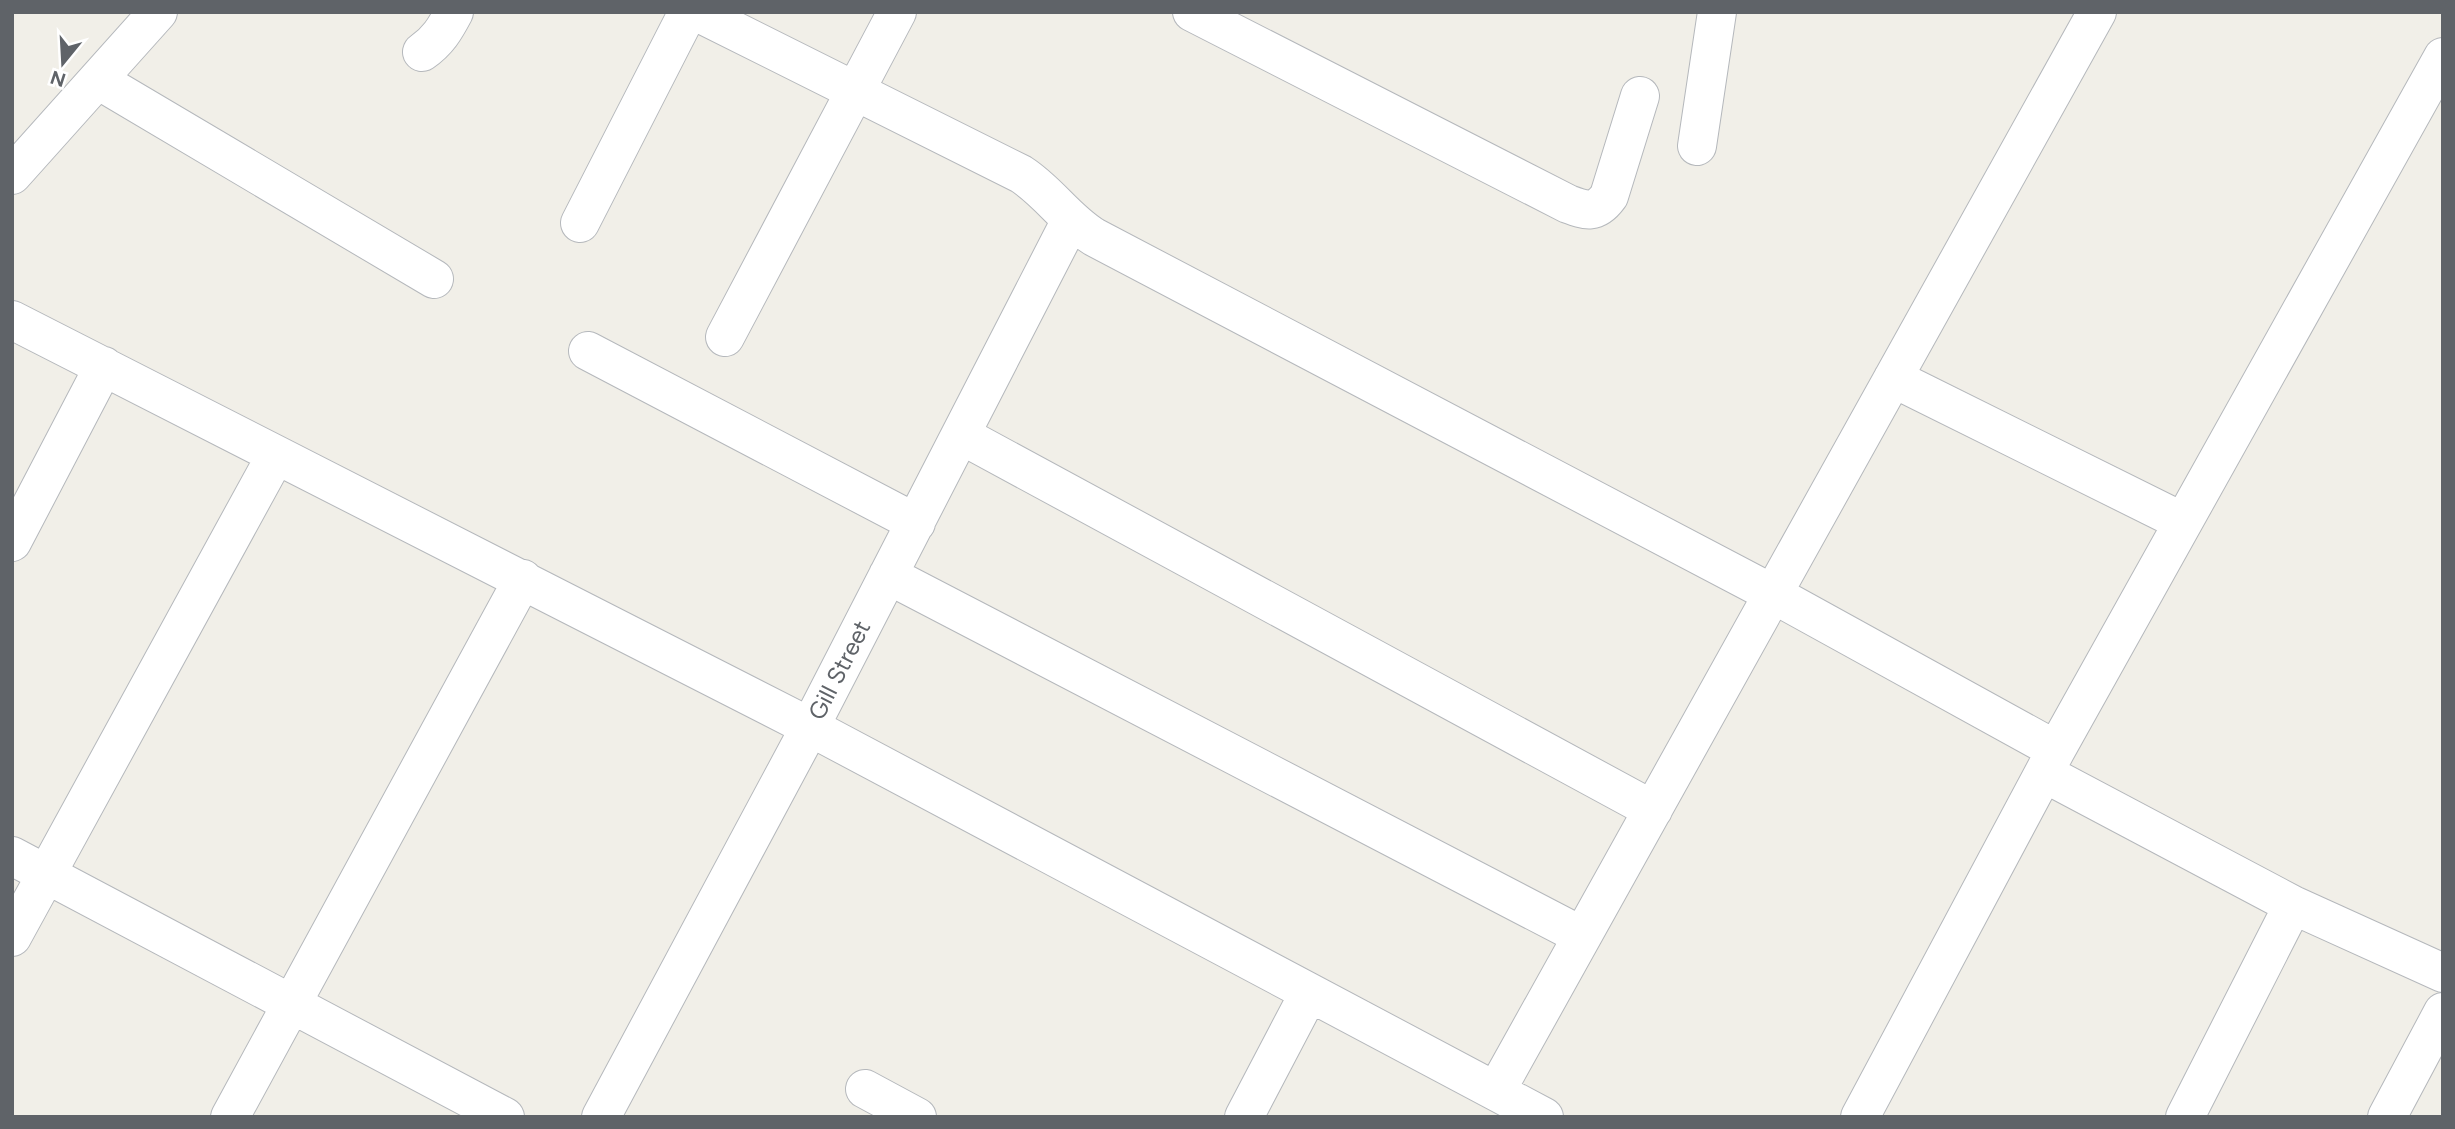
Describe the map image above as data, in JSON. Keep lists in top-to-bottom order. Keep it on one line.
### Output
{"streets":{"street":["Gill Street"]},"north":"bottom"}
